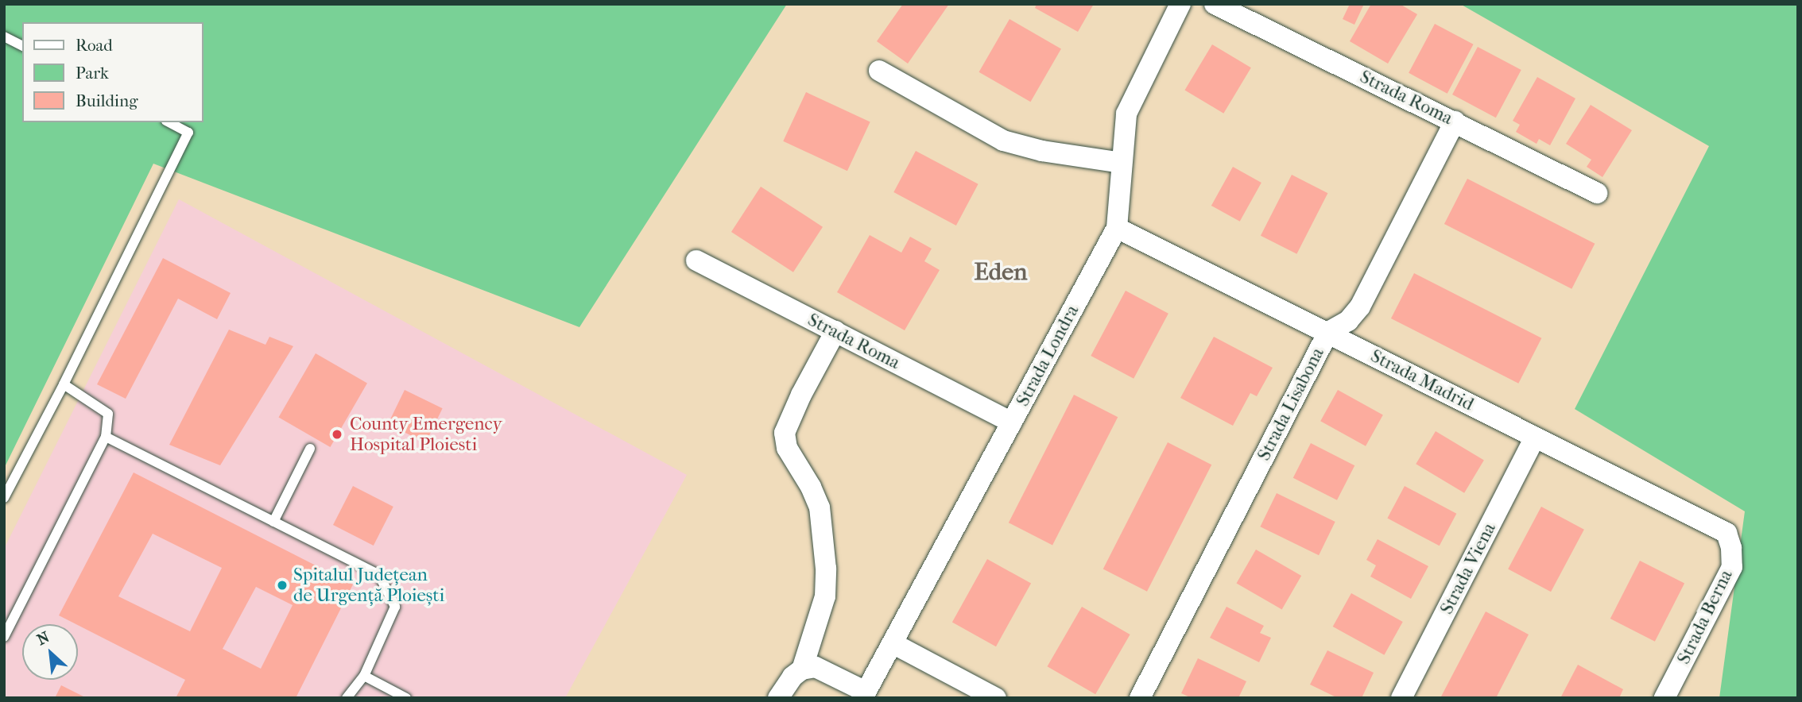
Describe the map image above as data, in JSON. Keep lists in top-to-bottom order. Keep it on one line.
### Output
{"streets":{"street":["Strada Roma","Strada Londra","Strada Madrid","Strada Lisabona","Strada Viena","Strada Berna"]},"crossings":[["Strada Roma","Strada Londra"],["Strada Roma","Strada Lisabona"],["Strada Londra","Strada Madrid"],["Strada Madrid","Strada Lisabona"],["Strada Madrid","Strada Viena"],["Strada Madrid","Strada Berna"]],"districts":["Eden"],"places":["County Emergency Hospital Ploiesti","Spitalul Județean de Urgență Ploiești"],"legend":["Road","Park","Building"],"north":"top left"}
